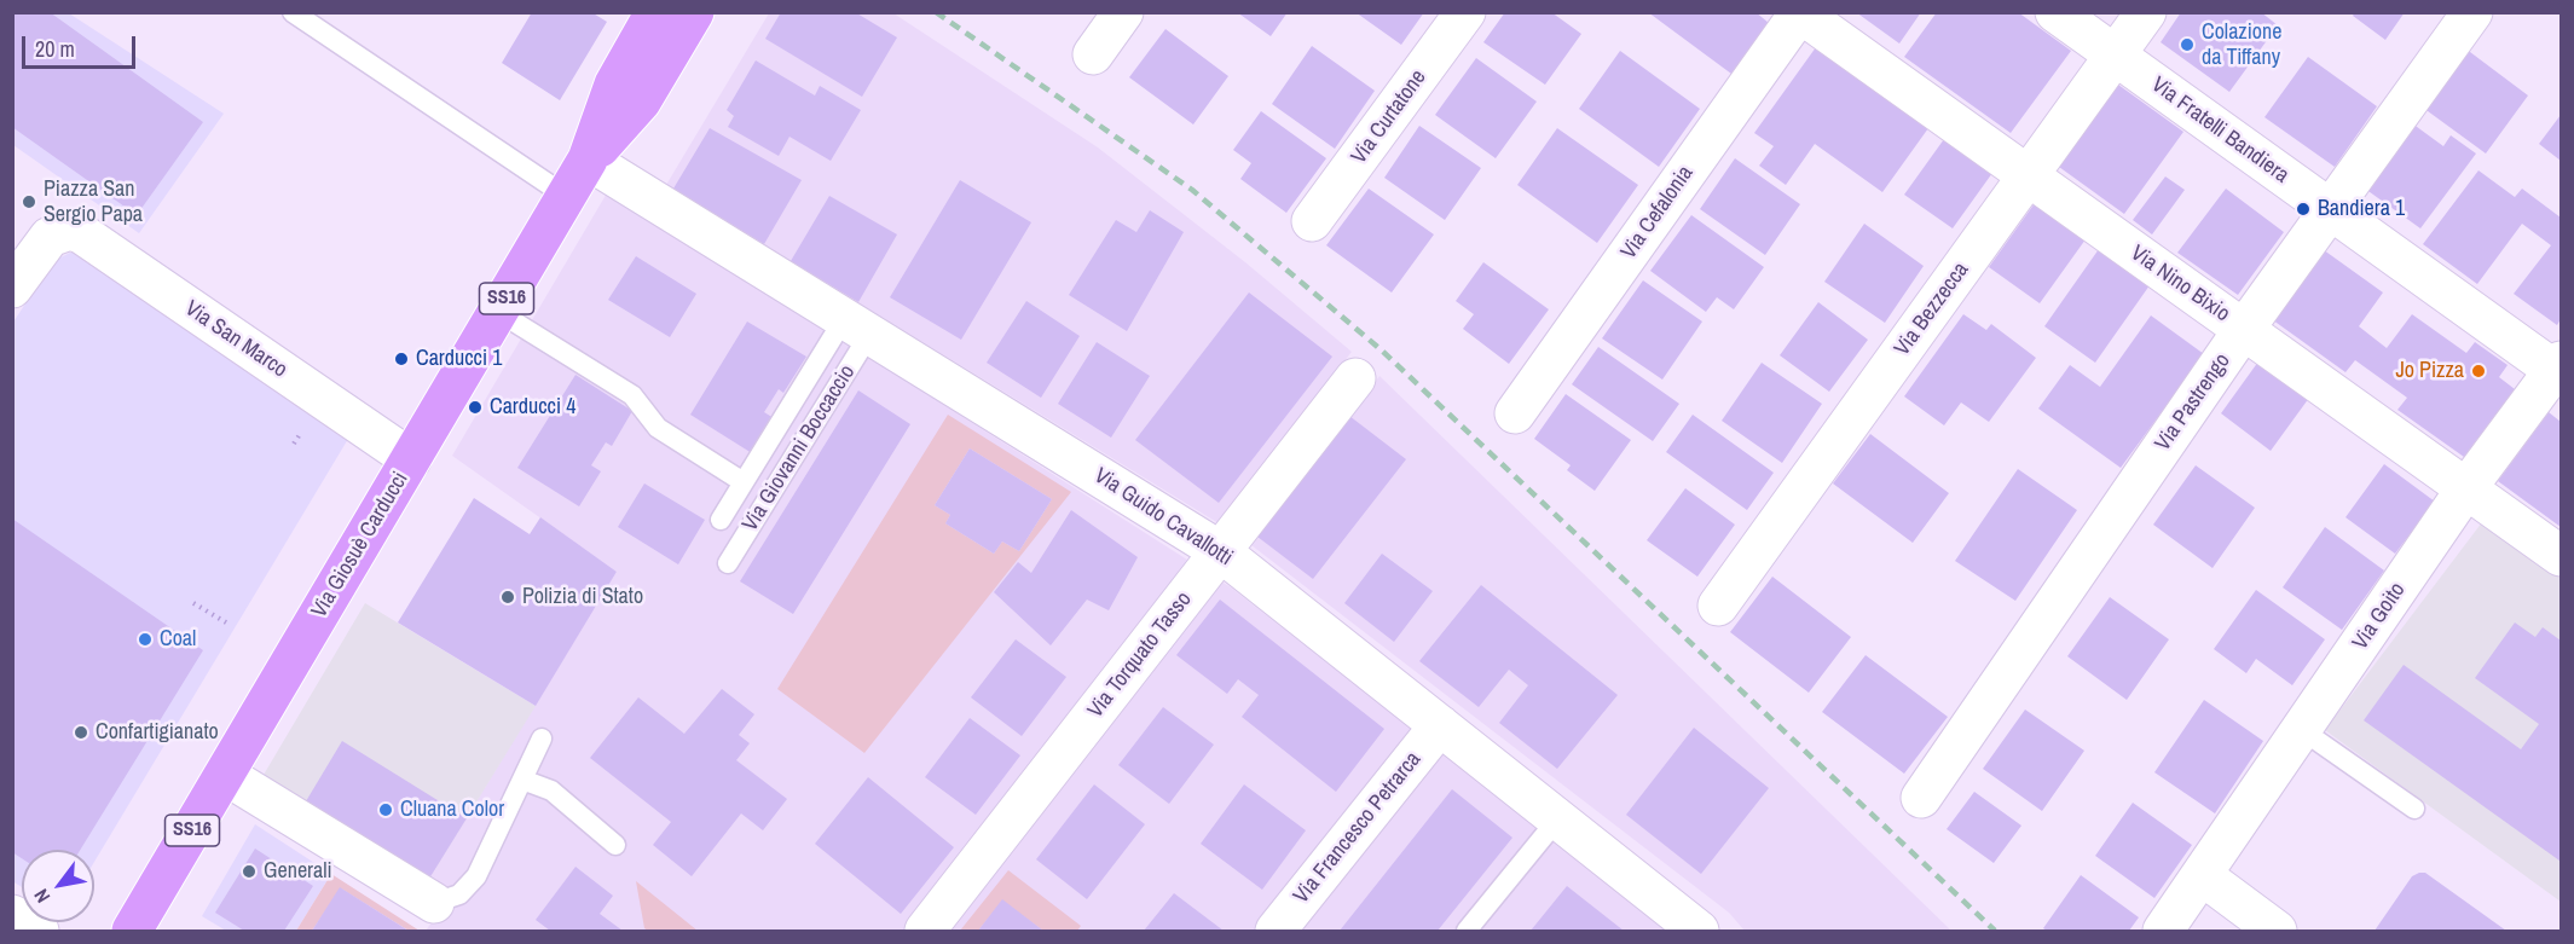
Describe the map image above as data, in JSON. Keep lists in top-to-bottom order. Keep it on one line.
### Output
{"streets":{"main road":["SS16","Via Giosuè Carducci"],"street":["Via Curtatone","Via Fratelli Bandiera","Via Cefalonia","Via Nino Bixio","Via Bezzecca","Via San Marco","Via Pastrengo","Via Guido Cavallotti","Via Goito","Via Torquato Tasso","Via Francesco Petrarca"],"lane":["Via Giovanni Boccaccio"]},"crossings":[["Via Fratelli Bandiera","Via Bezzecca"],["Via Fratelli Bandiera","Via Pastrengo"],["Via Fratelli Bandiera","Via Goito"],["Via Cefalonia","Via Nino Bixio"],["Via Nino Bixio","Via Bezzecca"],["Via Nino Bixio","Via Pastrengo"],["Via Nino Bixio","Via Goito"],["Via San Marco","Via Giosuè Carducci"],["Via Giovanni Boccaccio","Via Guido Cavallotti"],["Via Guido Cavallotti","Via Giosuè Carducci"],["Via Guido Cavallotti","Via Torquato Tasso"],["Via Guido Cavallotti","Via Francesco Petrarca"]],"places":["Colazione da Tiffany","Piazza San Sergio Papa","Bandiera 1","Carducci 1","Jo Pizza","Carducci 4","Polizia di Stato","Coal","Confartigianato","Cluana Color","Generali"],"scale_bar":"20 m","north":"bottom left"}
